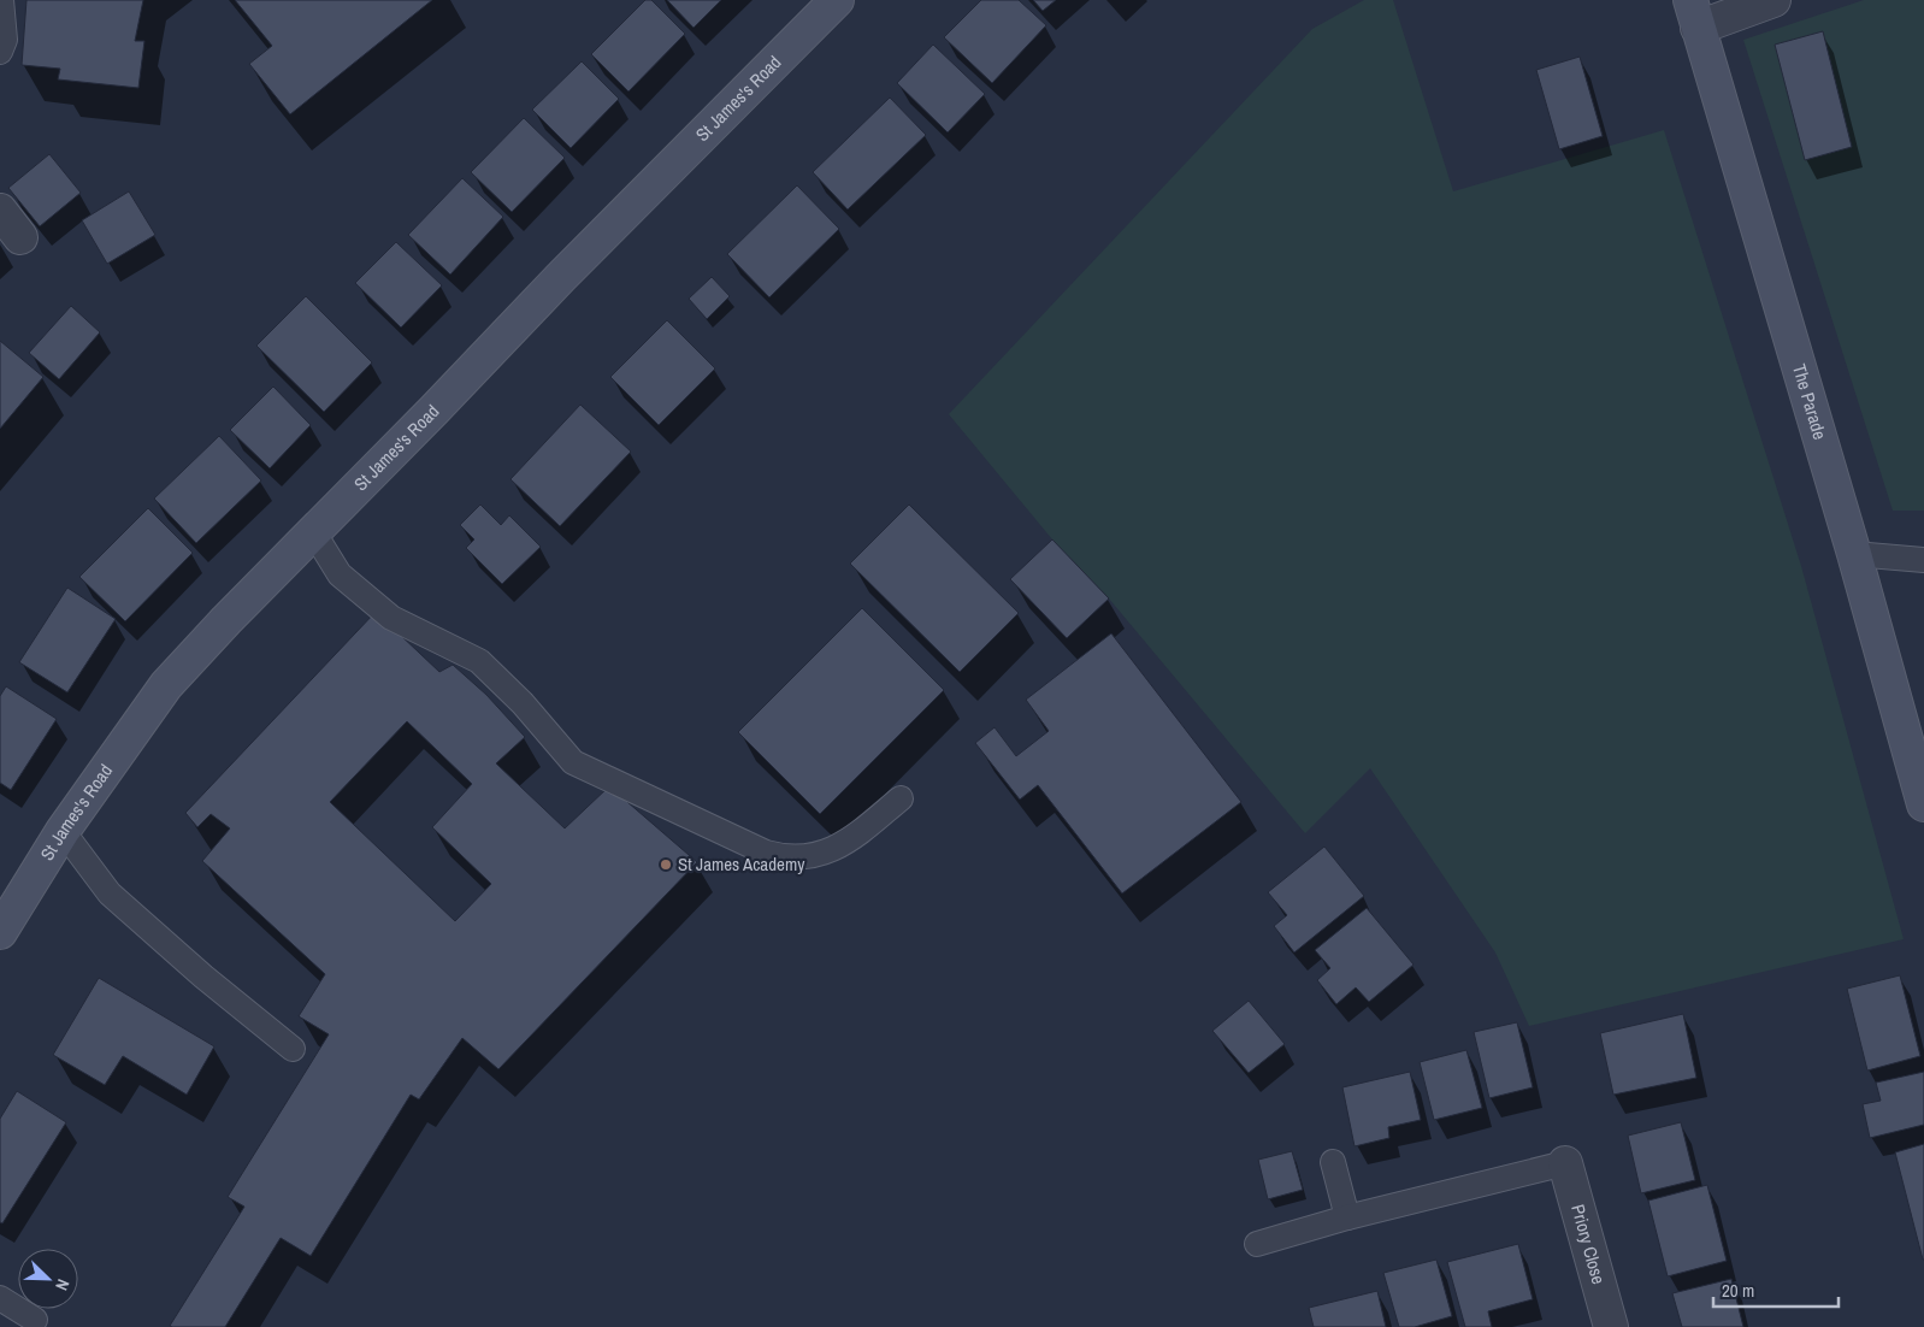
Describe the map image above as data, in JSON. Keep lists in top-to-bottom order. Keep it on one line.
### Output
{"streets":{"street":["St James's Road","The Parade","Priory Close"]},"places":["St James Academy"],"scale_bar":"20 m","north":"bottom right"}
